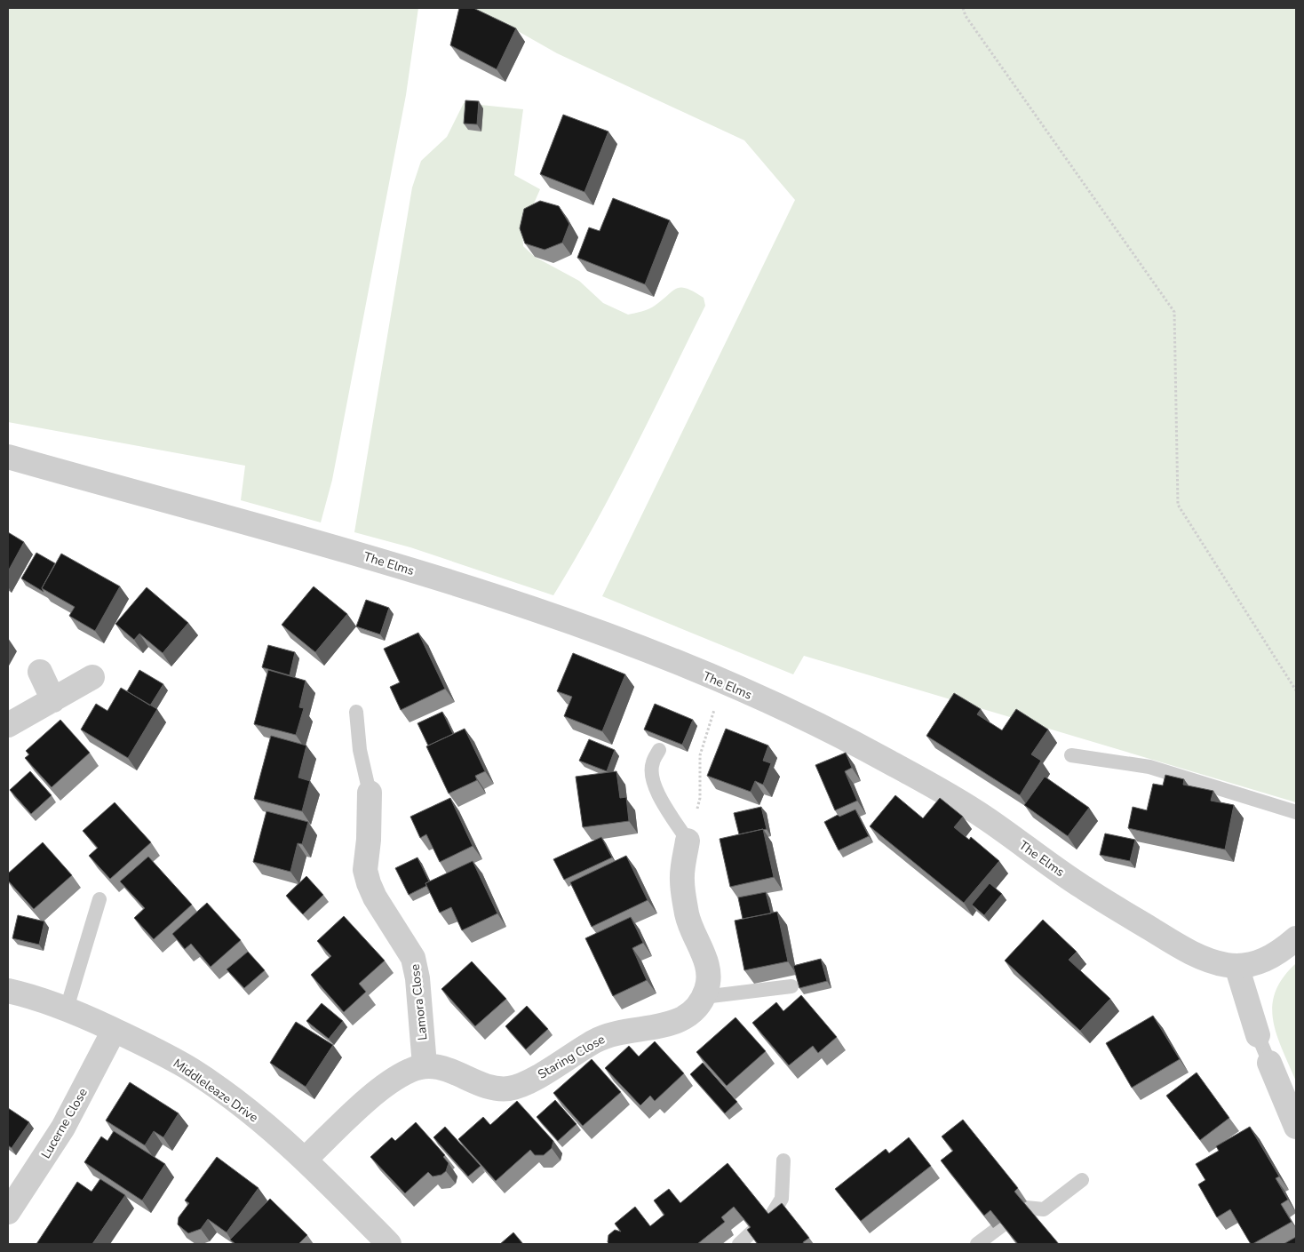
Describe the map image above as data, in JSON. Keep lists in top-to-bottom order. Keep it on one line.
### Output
{"streets":{"street":["The Elms","Lamora Close","Staring Close","Middleleaze Drive","Lucerne Close"]},"crossings":[["Lamora Close","Staring Close"],["Middleleaze Drive","Lucerne Close"]]}
